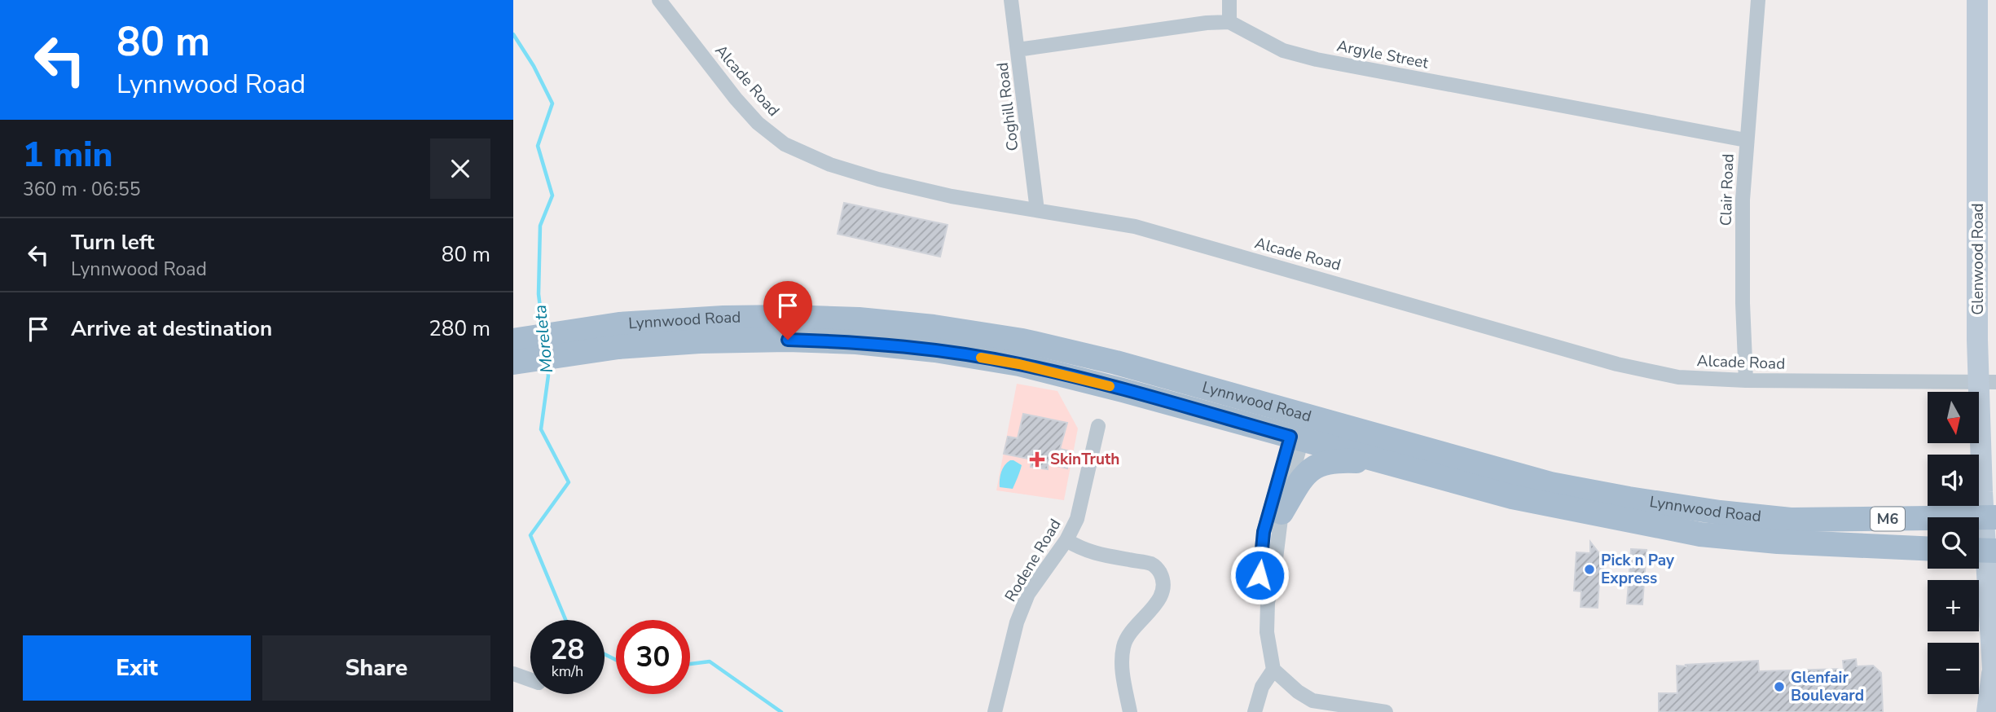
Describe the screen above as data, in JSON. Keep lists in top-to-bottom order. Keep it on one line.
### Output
{"streets":{"main road":["Lynnwood Road","M6"],"street":["Argyle Street","Alcade Road","Coghill Road","Clair Road","Glenwood Road","Rodene Road"]},"crossings":[["Argyle Street","Clair Road"],["Alcade Road","Coghill Road"],["Alcade Road","Clair Road"],["Alcade Road","Glenwood Road"],["Glenwood Road","Lynnwood Road"]],"water":["Moreleta"],"places":{"health":["SkinTruth"],"other":["Pick n Pay Express","Glenfair Boulevard"]},"north":"bottom","page":{"turn":["80 m","Lynnwood Road"],"heading":["1 min","360 m · 06:55"],"list":[{"name":"Turn left","note":"Lynnwood Road","value":"80 m"},{"name":"Arrive at destination","value":"280 m"}],"map_buttons":["+","−"],"speed":"28 km/h","limit":"30","buttons":["Exit","Share"]}}
